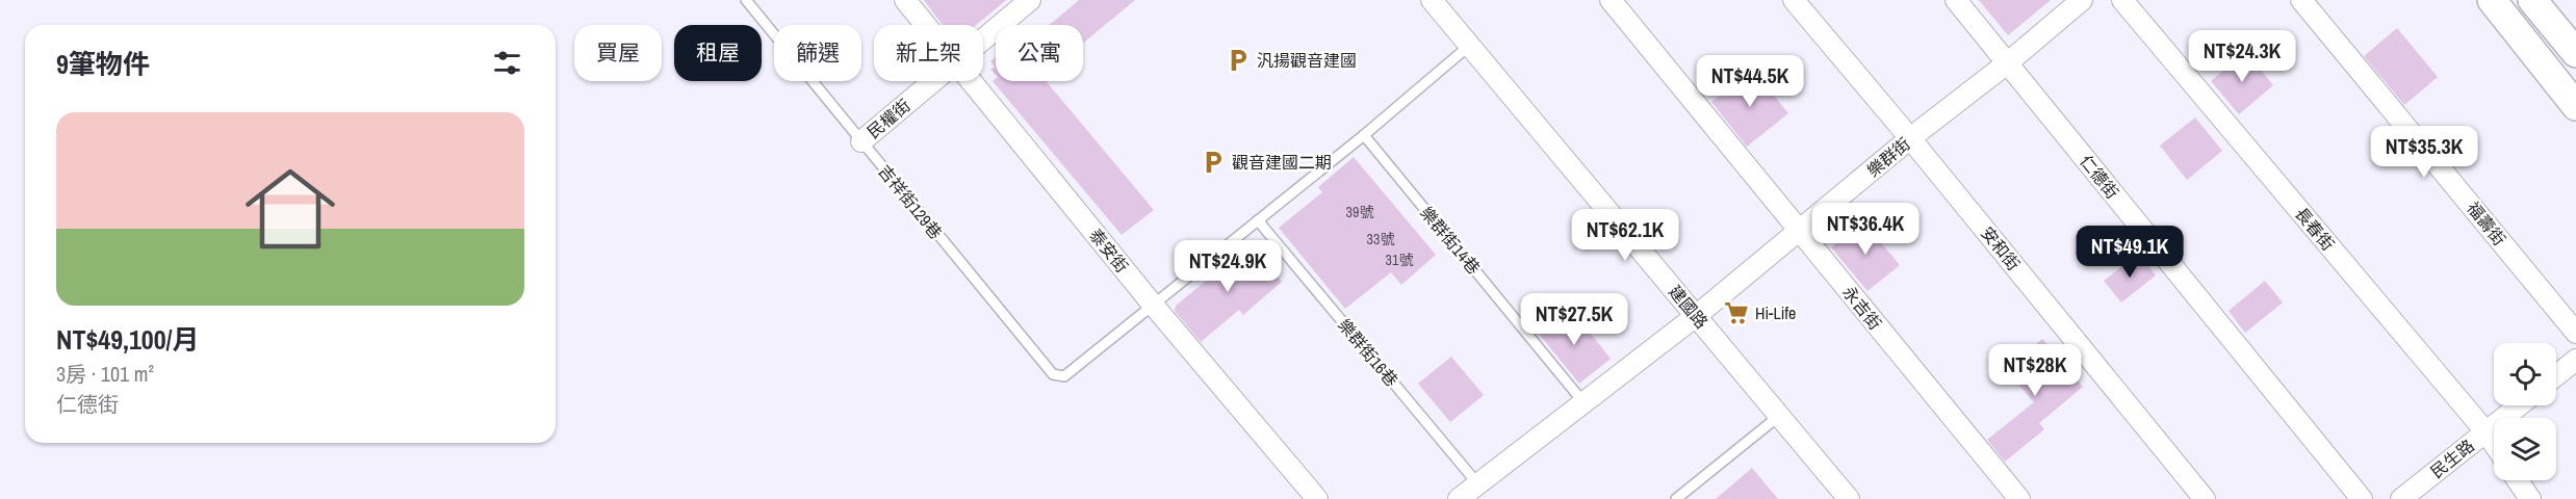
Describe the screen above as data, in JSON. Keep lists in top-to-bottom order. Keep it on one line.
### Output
{"streets":{"street":["民權街","樂群街","仁德街","福壽街","長春街","安和街","泰安街","建國路","永吉街","民生路"],"lane":["吉祥街129巷","樂群街14巷","樂群街16巷"]},"crossings":[["民權街","吉祥街129巷"],["樂群街","仁德街"],["樂群街","樂群街14巷"],["樂群街","安和街"],["樂群街","建國路"],["樂群街","永吉街"],["樂群街","樂群街16巷"],["吉祥街129巷","泰安街"],["長春街","民生路"]],"places":{"parking":["汎揚觀音建國","觀音建國二期"],"supermarket":["Hi-Life"]},"house_numbers":["39號","33號","31號"],"page":{"chip":["買屋","租屋","篩選","新上架","公寓"],"heading":"9筆物件","price":["NT$24.3K","NT$44.5K","NT$35.3K","NT$36.4K","NT$62.1K","NT$49.1K","NT$24.9K","NT$27.5K","NT$28K"],"list":[{"name":"NT$49,100/月","note":"3房 · 101 m² · 仁德街"}]}}
